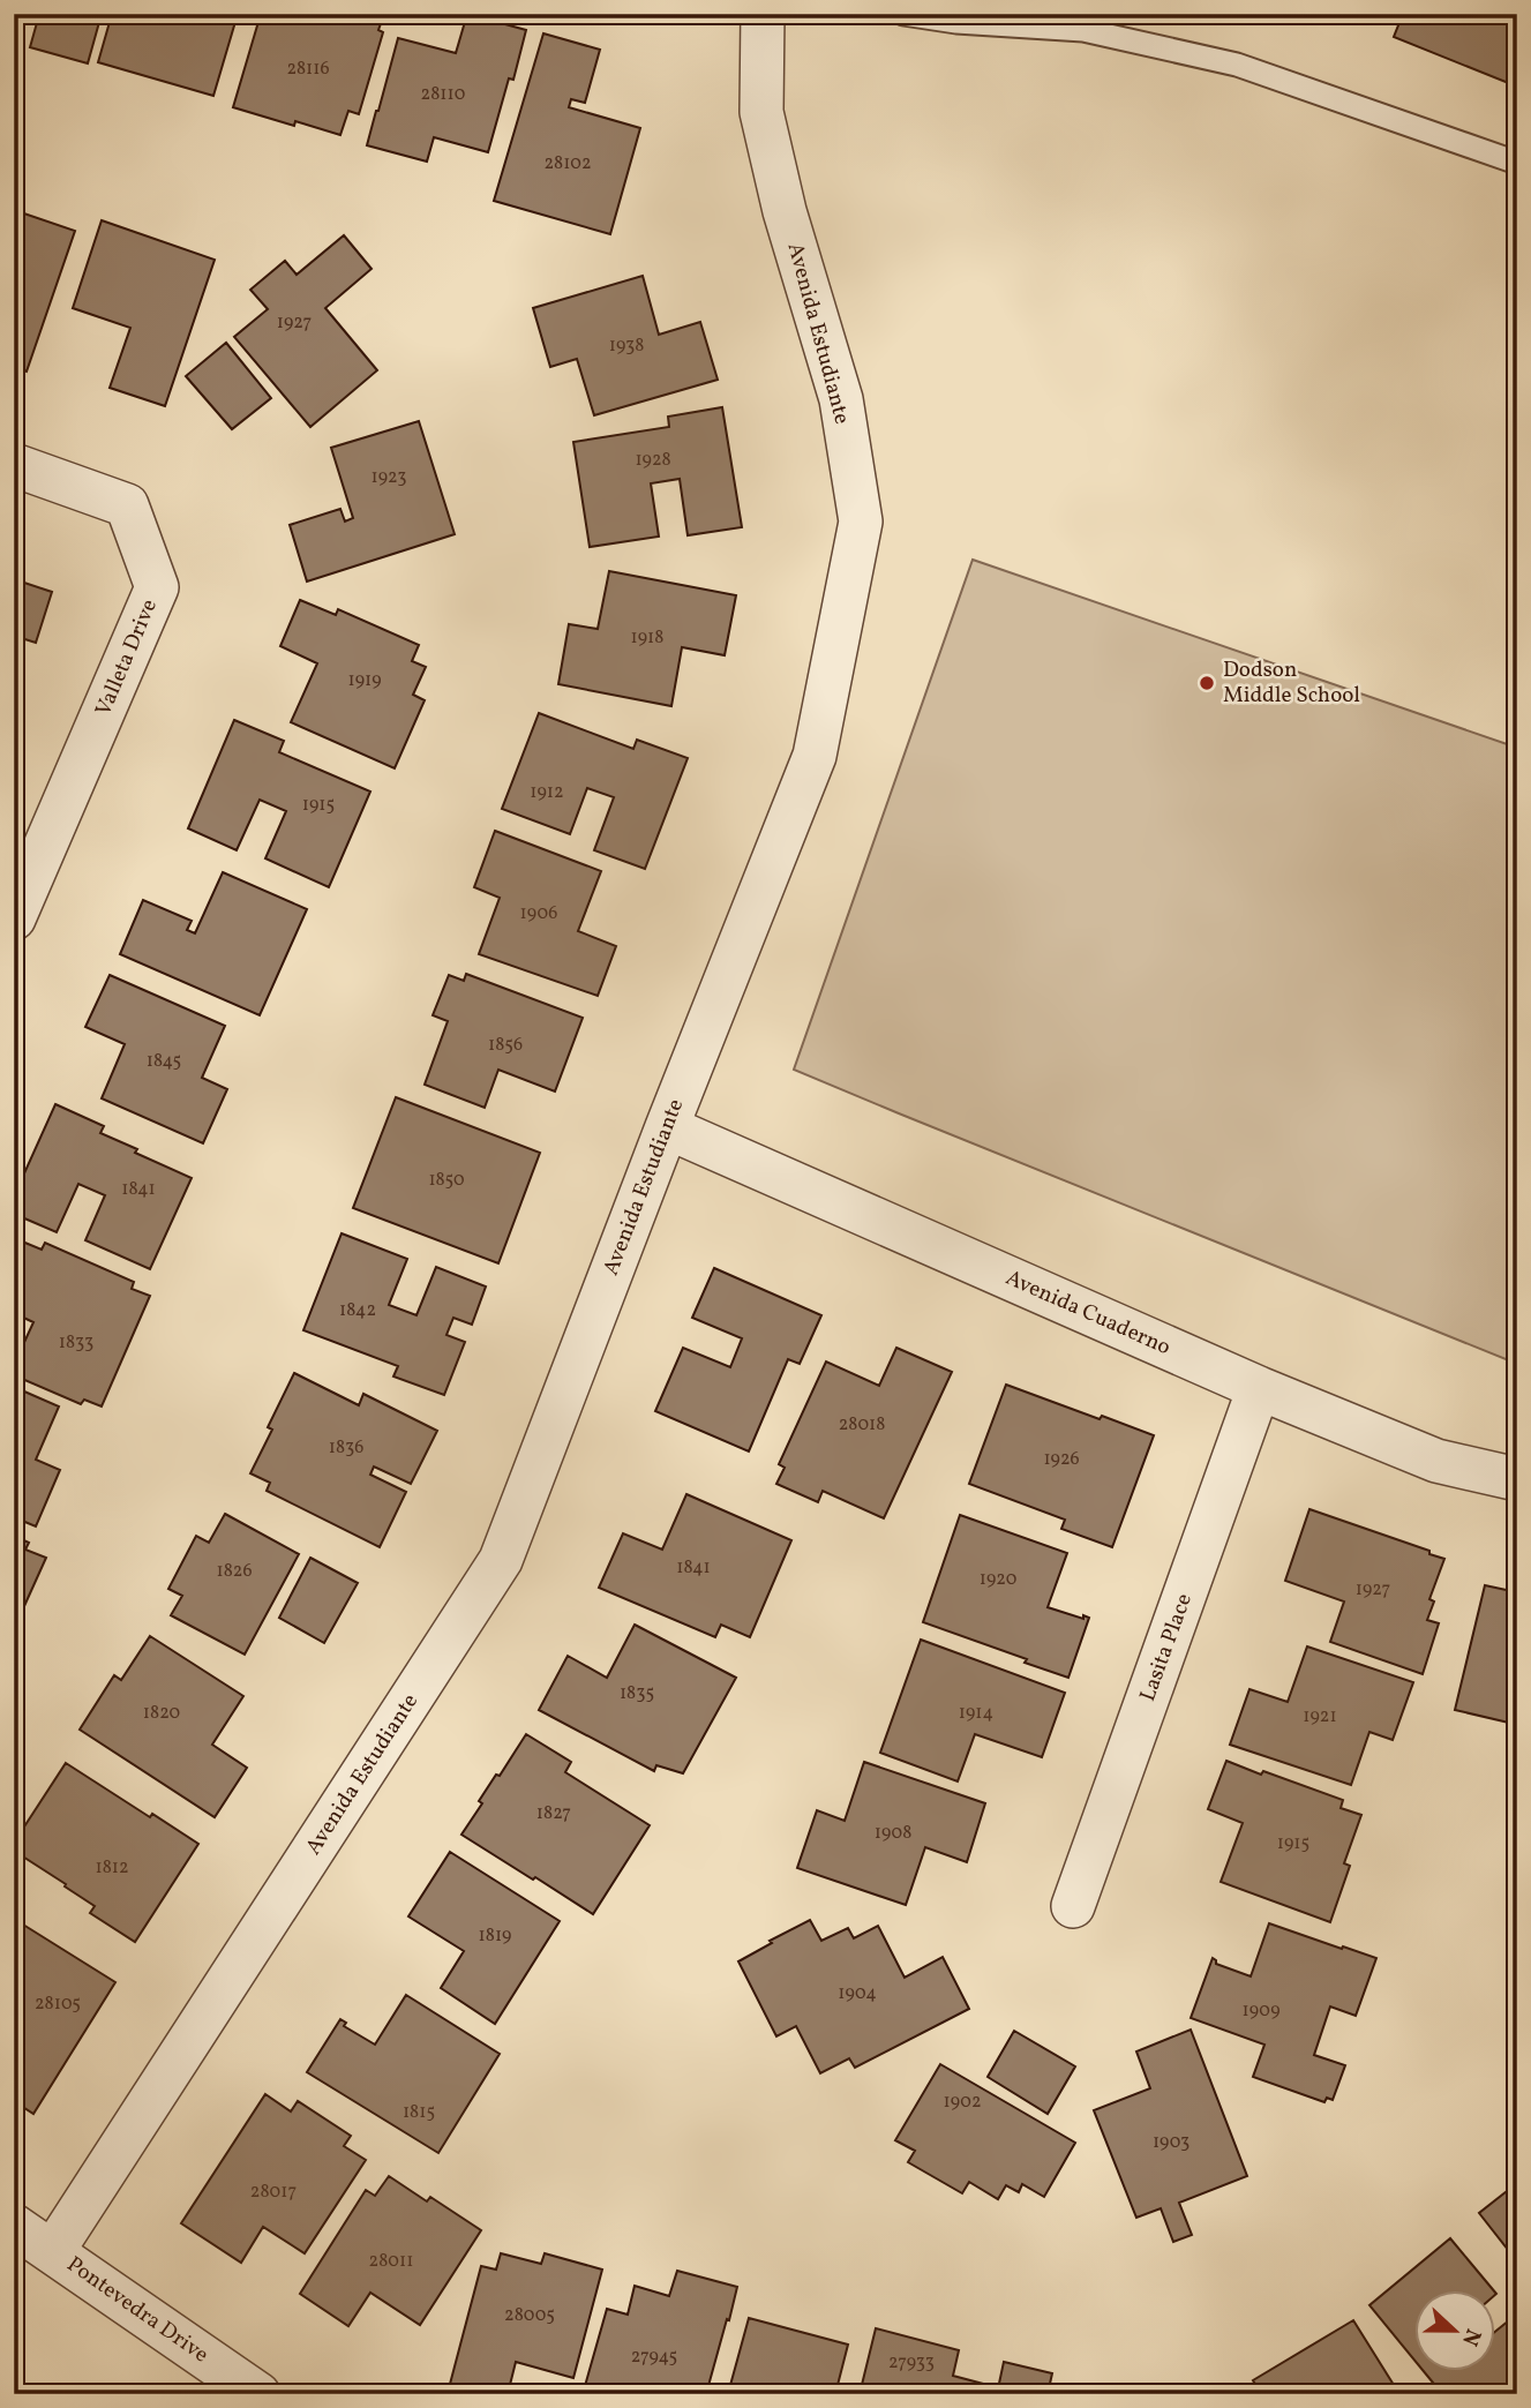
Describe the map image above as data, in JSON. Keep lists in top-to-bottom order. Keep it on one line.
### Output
{"streets":{"street":["Avenida Estudiante","Valleta Drive","Avenida Cuaderno","Lasita Place","Pontevedra Drive"]},"crossings":[["Avenida Estudiante","Avenida Cuaderno"],["Avenida Estudiante","Pontevedra Drive"],["Avenida Cuaderno","Lasita Place"]],"places":["Dodson Middle School"],"house_numbers":["28116","28110","28102","1927","1938","1928","1923","1918","1919","1912","1915","1906","1856","1845","1850","1841","1842","1833","28018","1836","1926","1841","1826","1920","1927","1835","1820","1914","1921","1827","1908","1915","1812","1819","1904","28105","1909","1902","1815","1903","28017","28011","28005","27945","27933"],"north":"right"}
